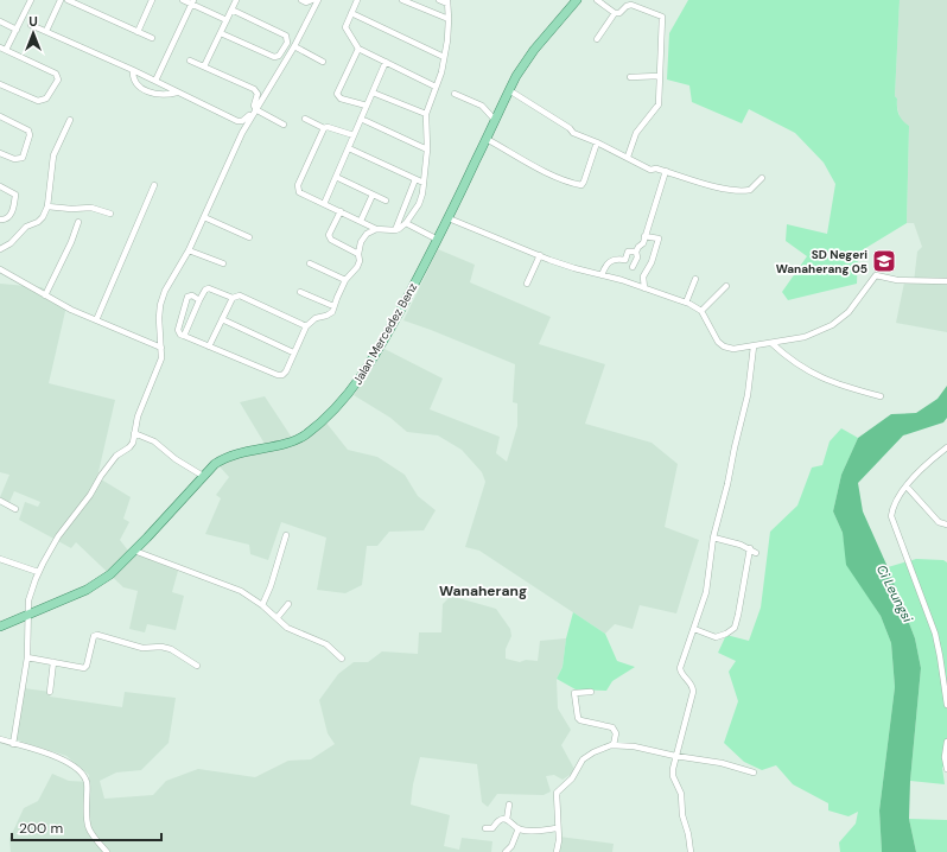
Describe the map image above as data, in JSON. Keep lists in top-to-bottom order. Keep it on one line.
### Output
{"streets":{"main road":["Jalan Mercedez Benz"]},"districts":["Wanaherang"],"water":["Ci Leungsi"],"places":{"school or university":["SD Negeri Wanaherang 05"]},"scale_bar":"200 m","north":"top"}
